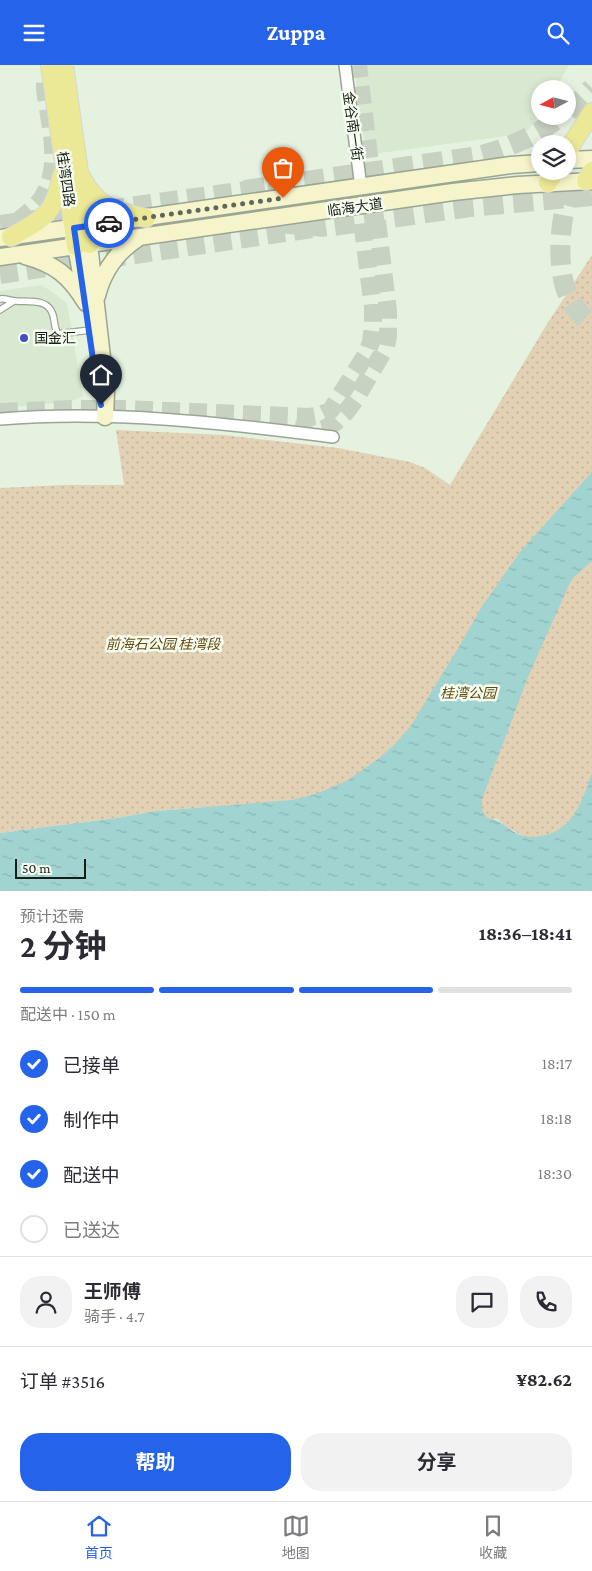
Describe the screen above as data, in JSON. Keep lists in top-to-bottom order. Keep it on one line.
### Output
{"streets":{"main road":["桂湾四路","临海大道"],"street":["金谷南一街"]},"crossings":[["金谷南一街","临海大道"],["桂湾四路","临海大道"]],"parks":["前海石公园 桂湾段","桂湾公园"],"places":["国金汇"],"scale_bar":"50 m","north":"left","page":{"header":"Zuppa","scale":"50 m","heading":["2 分钟","预计还需","18:36–18:41"],"panel":["王师傅","骑手 · 4.7","订单 #3516","¥82.62"],"bar":"配送中 · 150 m","list":[["已接单","18:17"],["制作中","18:18"],["配送中","18:30"],"已送达"],"buttons":["帮助","分享"],"tabs":["首页","地图","收藏"]}}
